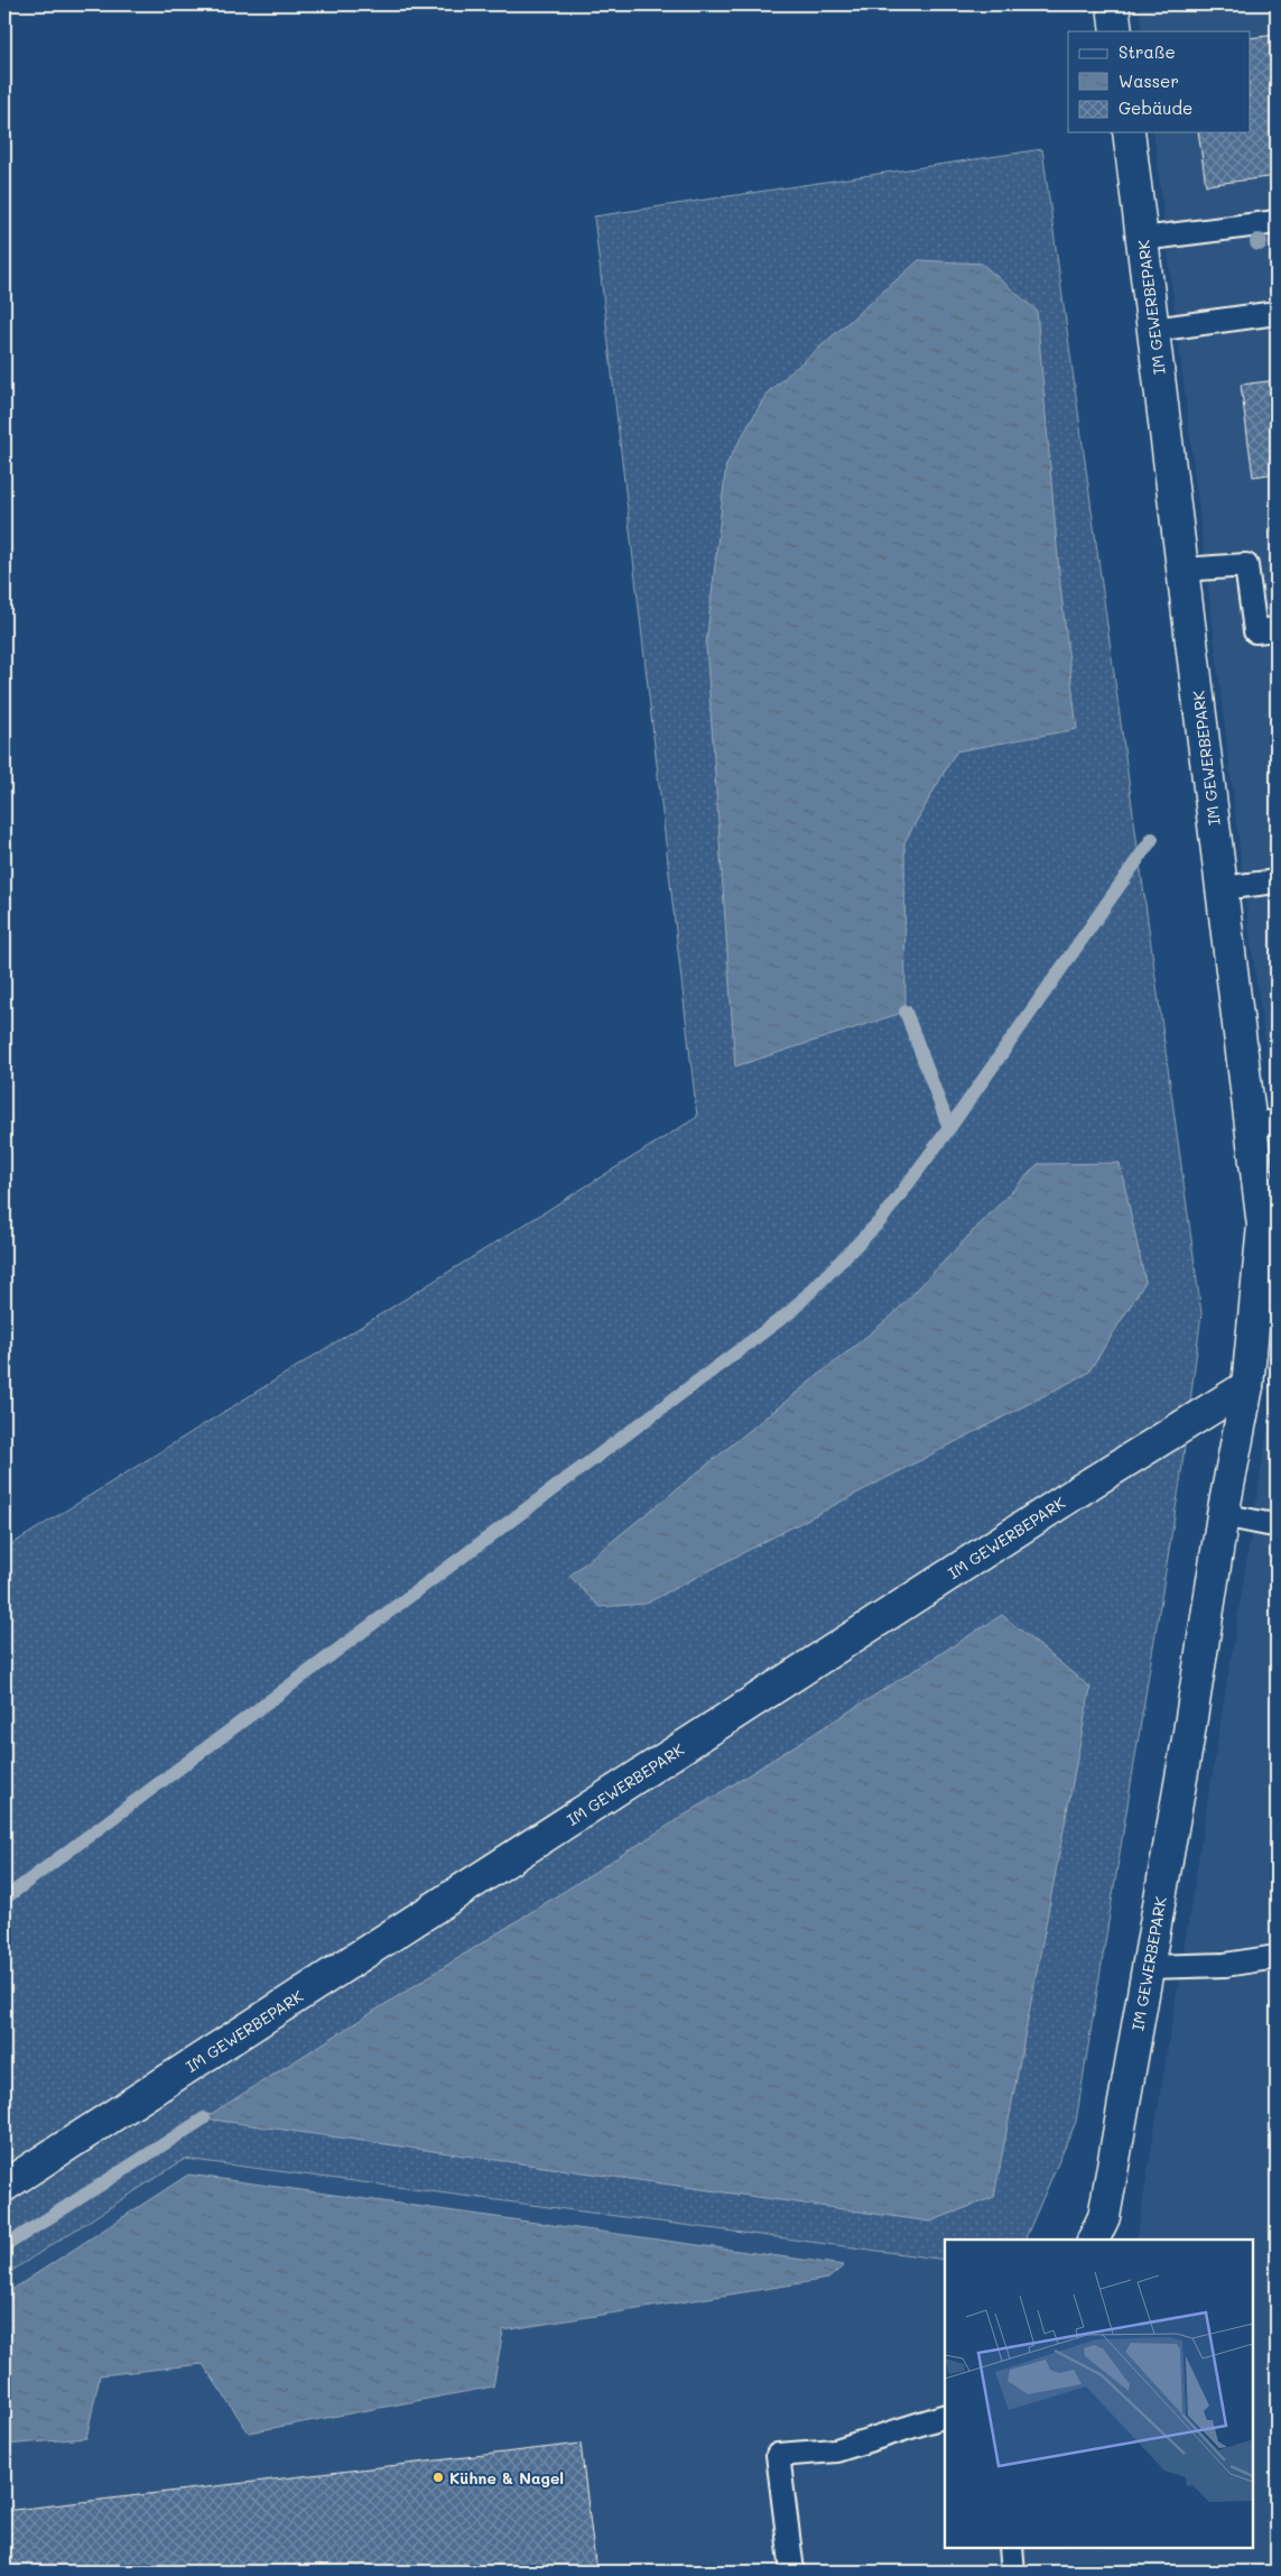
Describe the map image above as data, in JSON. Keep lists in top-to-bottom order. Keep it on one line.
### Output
{"streets":{"street":["IM GEWERBEPARK"]},"places":["Kühne & Nagel"],"legend":["Straße","Wasser","Gebäude"]}
